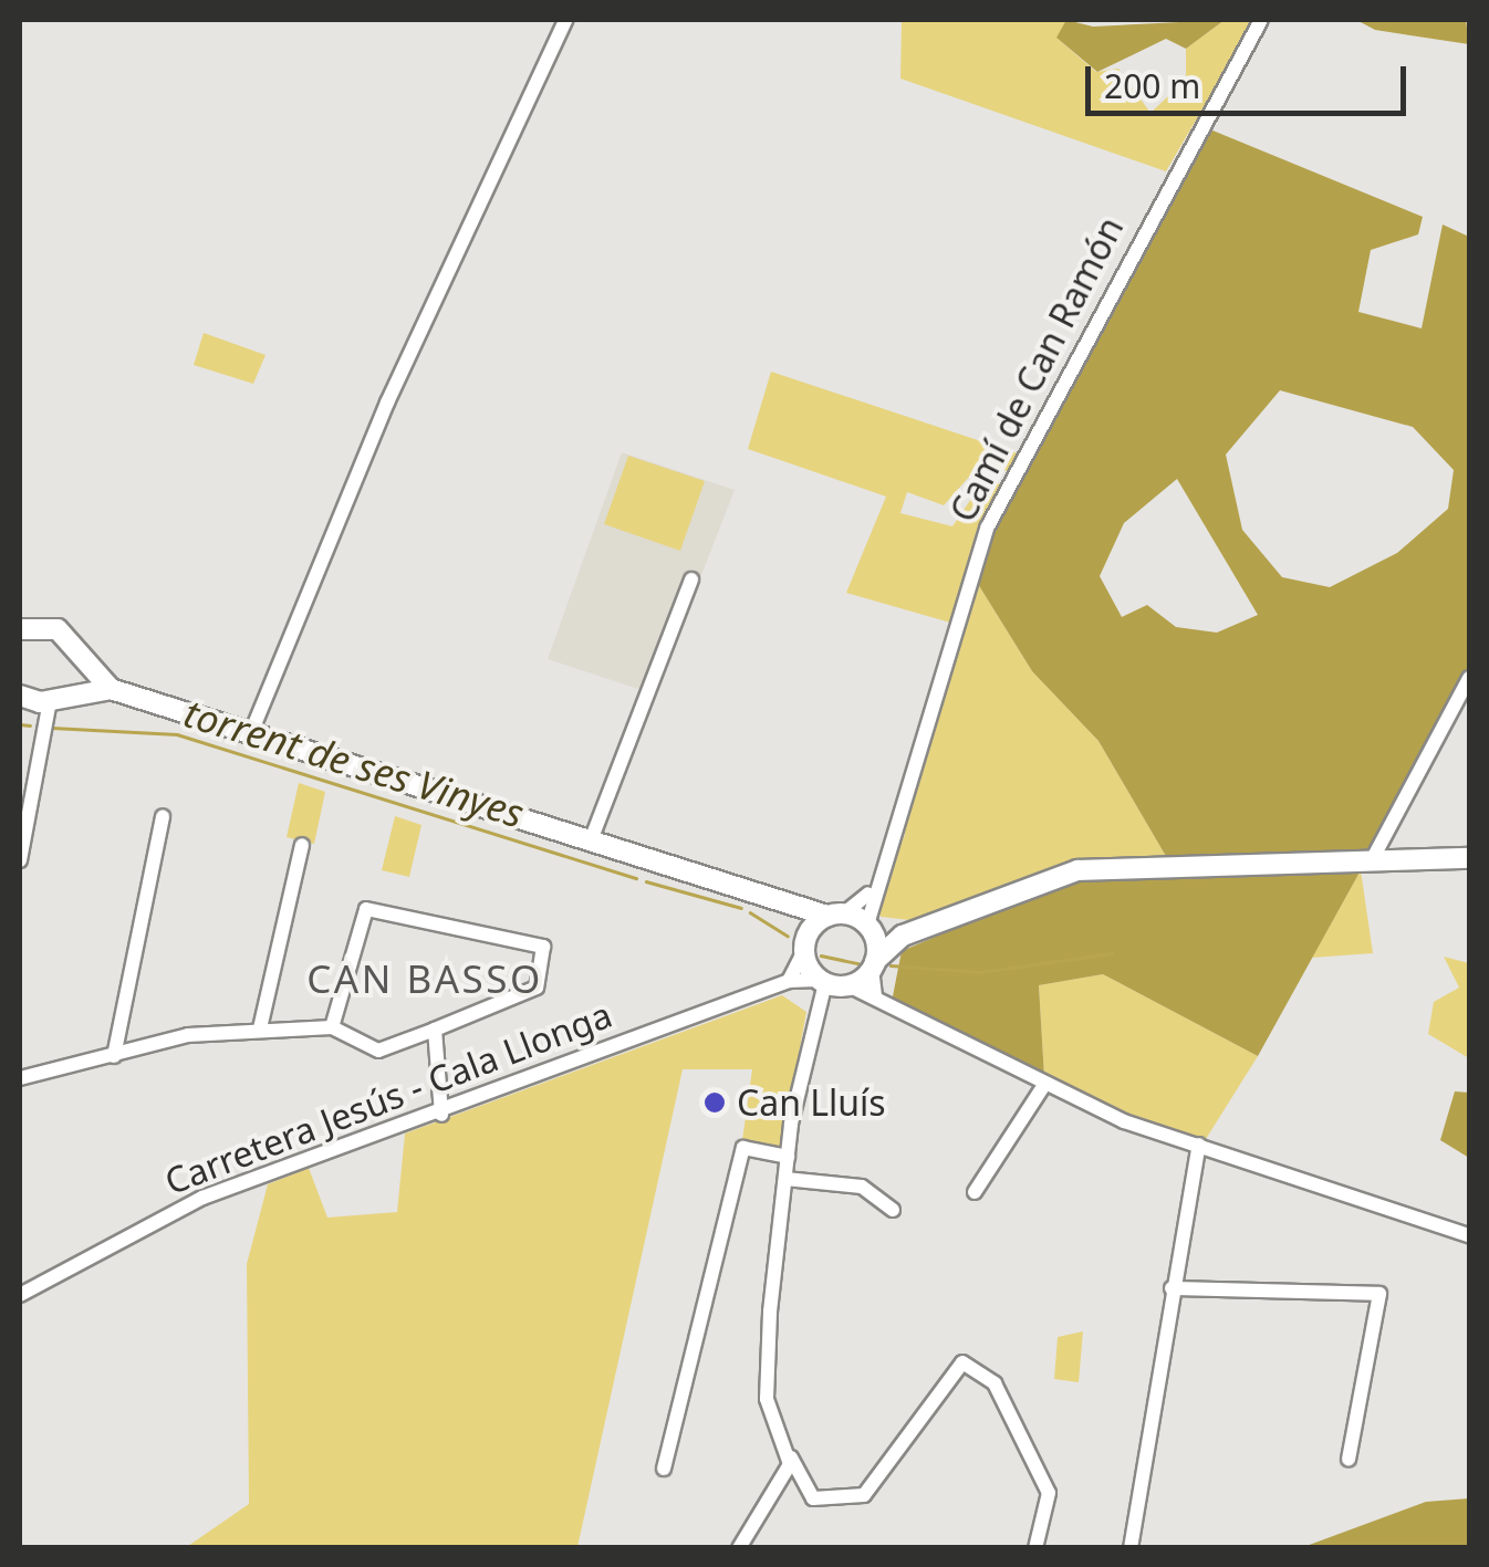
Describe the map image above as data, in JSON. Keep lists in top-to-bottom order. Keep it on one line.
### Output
{"streets":{"street":["Camí de Can Ramón","Carretera Jesús - Cala Llonga"]},"crossings":[["Camí de Can Ramón","Carretera Jesús - Cala Llonga"]],"districts":["CAN BASSO"],"water":["torrent de ses Vinyes"],"places":["Can Lluís"],"scale_bar":"200 m"}
